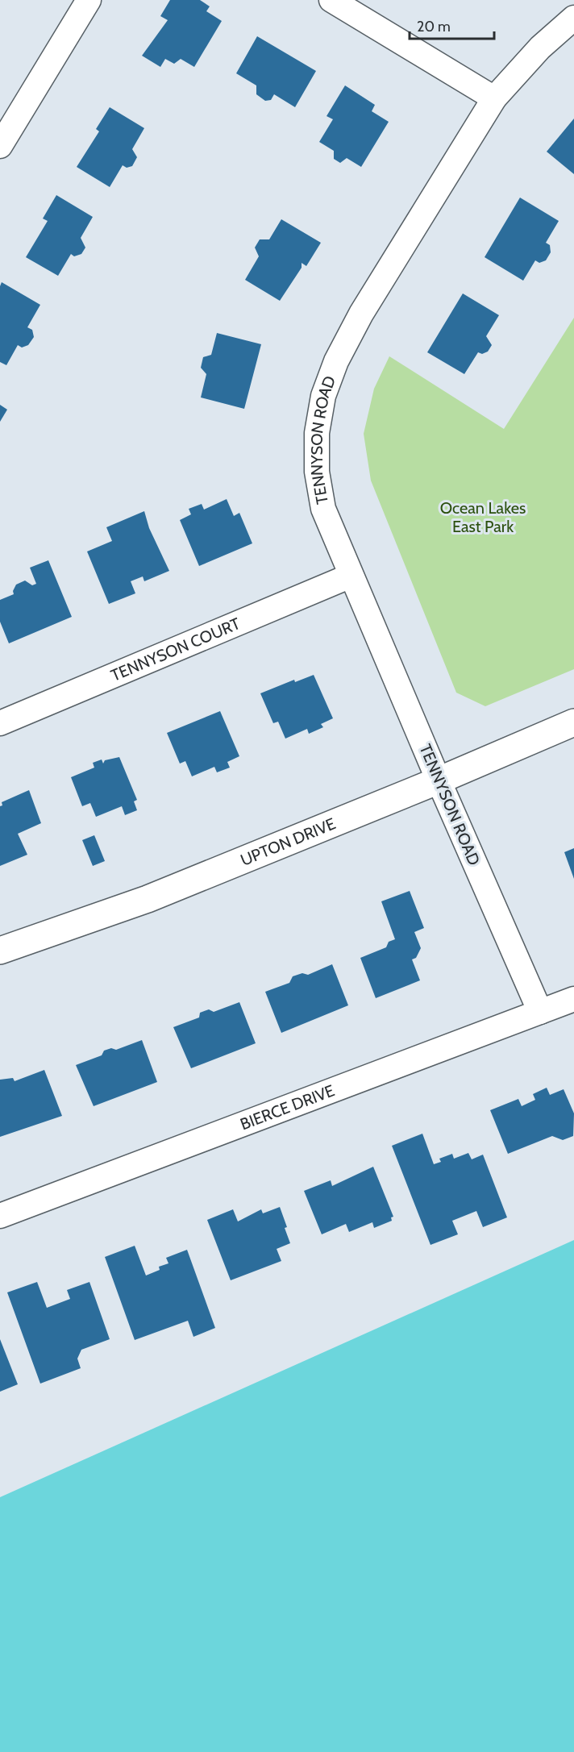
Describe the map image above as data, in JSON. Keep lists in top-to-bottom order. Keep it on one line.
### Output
{"streets":{"main road":["UPTON DRIVE"],"street":["TENNYSON ROAD","TENNYSON COURT","BIERCE DRIVE"]},"crossings":[["TENNYSON ROAD","TENNYSON COURT"],["TENNYSON ROAD","UPTON DRIVE"],["TENNYSON ROAD","BIERCE DRIVE"]],"parks":["Ocean Lakes East Park"],"scale_bar":"20 m"}
